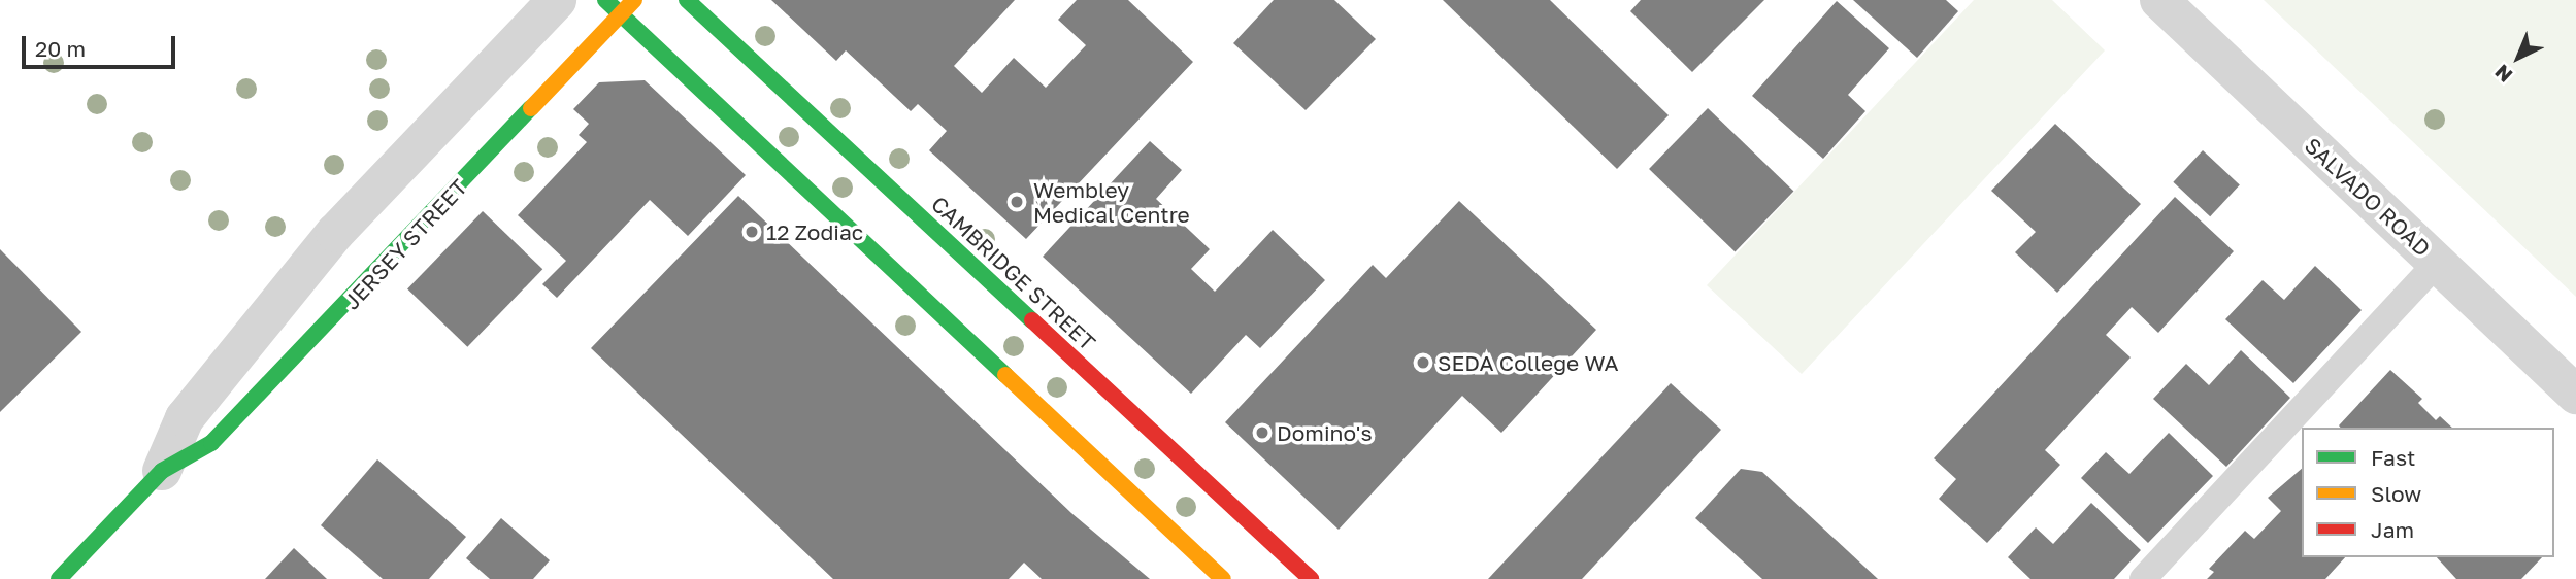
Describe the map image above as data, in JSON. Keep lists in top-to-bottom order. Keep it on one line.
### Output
{"streets":{"main road":["JERSEY STREET","CAMBRIDGE STREET"],"street":["SALVADO ROAD"]},"places":["Wembley Medical Centre","12 Zodiac","SEDA College WA","Domino's"],"legend":["Fast","Slow","Jam"],"scale_bar":"20 m","north":"bottom left"}
